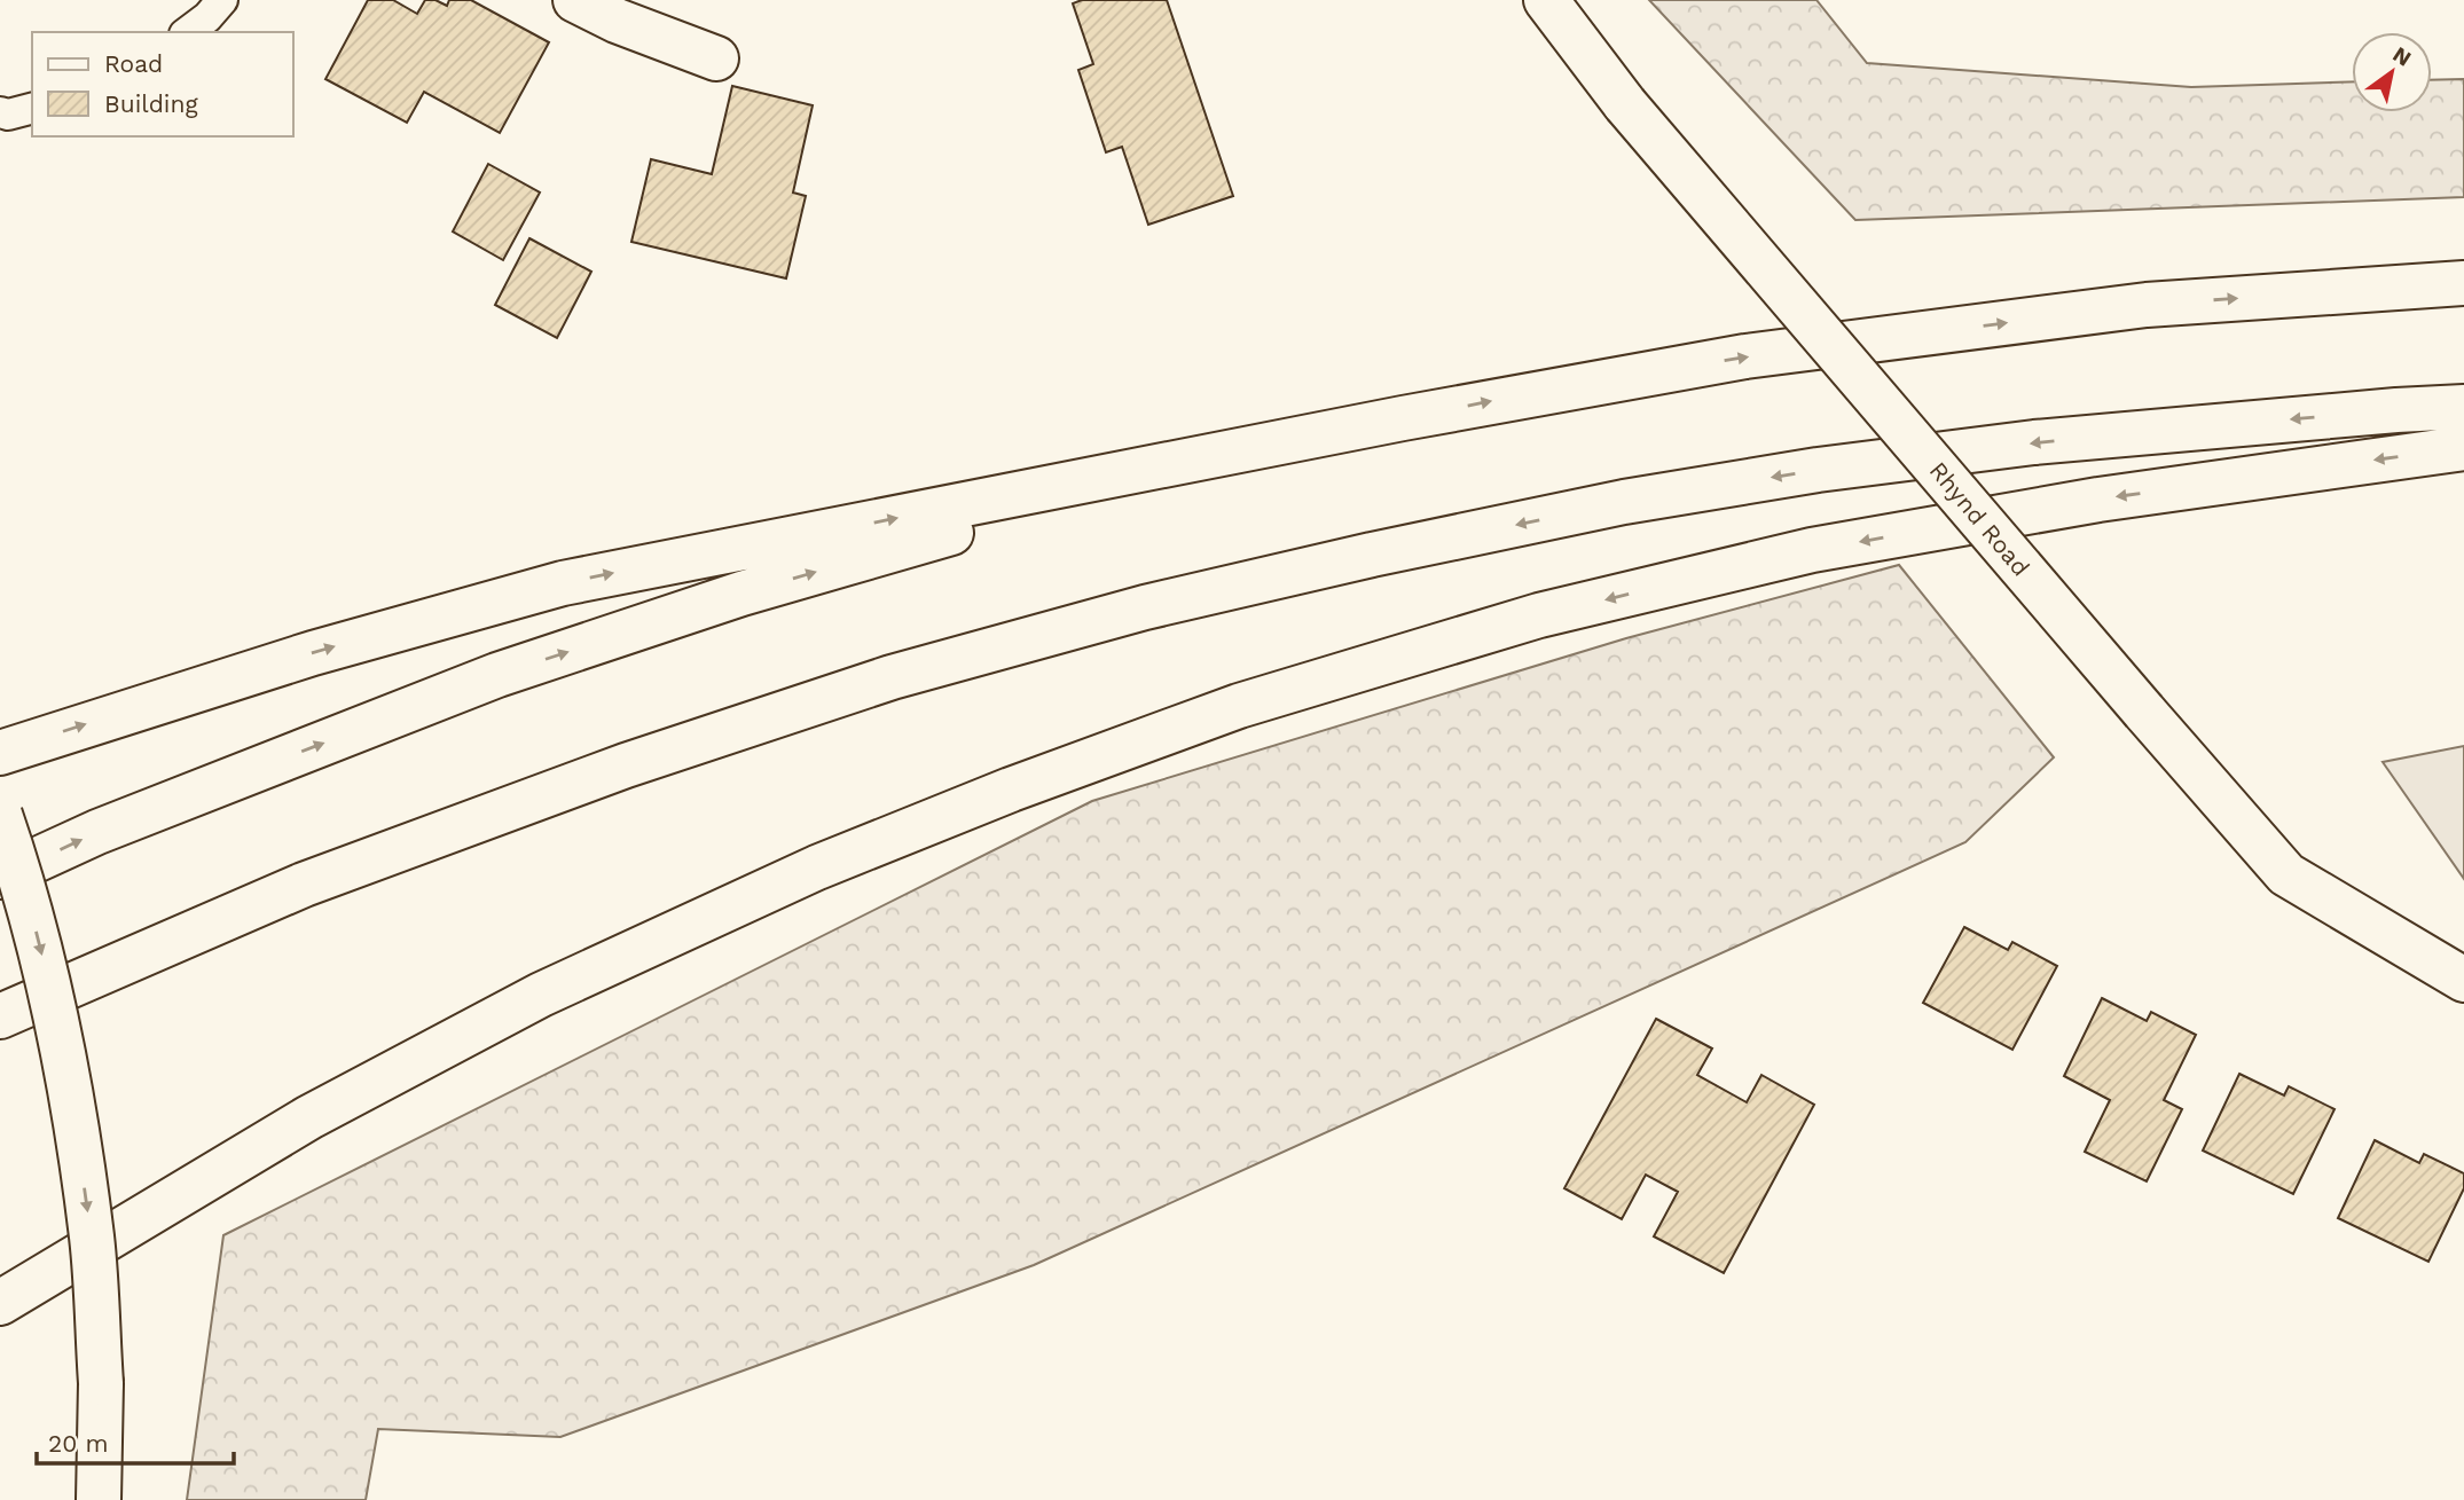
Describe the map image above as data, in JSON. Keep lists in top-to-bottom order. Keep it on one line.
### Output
{"streets":{"main road":["Rhynd Road"]},"legend":["Road","Building"],"scale_bar":"20 m","north":"top right"}
